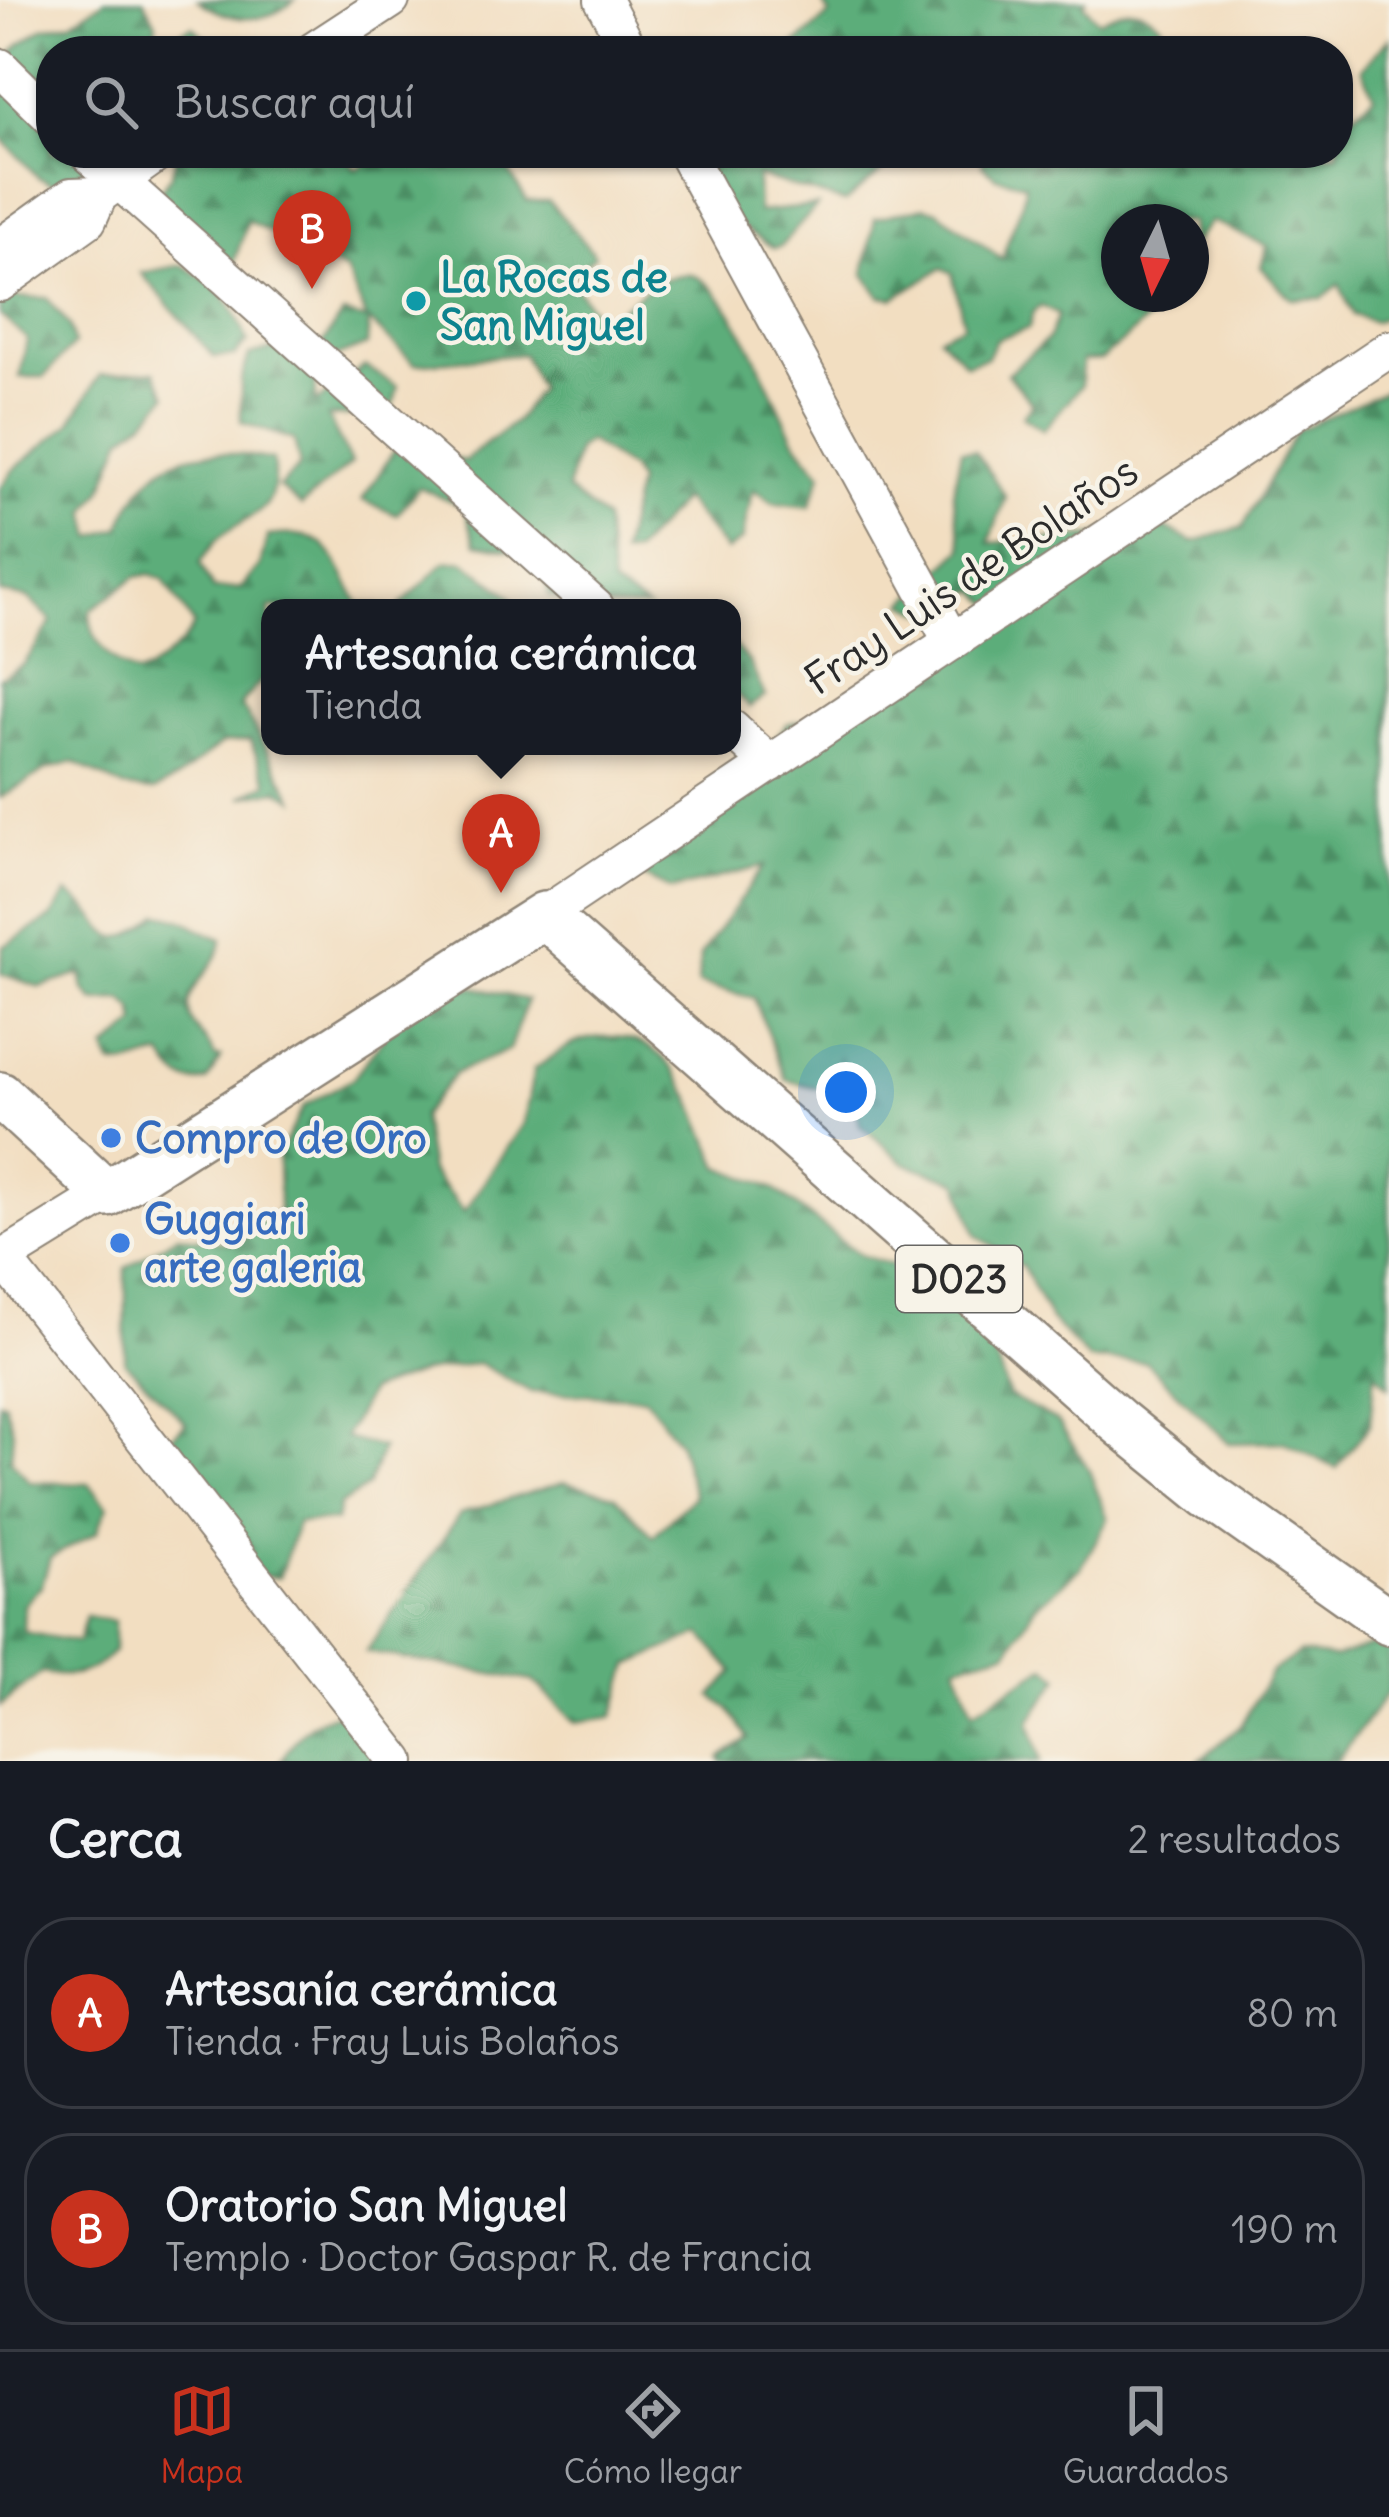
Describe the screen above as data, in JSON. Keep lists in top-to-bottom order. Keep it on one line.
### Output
{"streets":{"main road":["D023"],"street":["Fray Luis de Bolaños"]},"crossings":[["Fray Luis de Bolaños","D023"]],"places":["La Rocas de San Miguel","Compro de Oro","Guggiari arte galeria"],"north":"bottom","page":{"search":"Buscar aquí","pins":["B","A"],"popup":["Artesanía cerámica","Tienda"],"heading":["Cerca","2 resultados"],"list":[{"mark":"A","name":"Artesanía cerámica","note":"Tienda · Fray Luis Bolaños","value":"80 m"},{"mark":"B","name":"Oratorio San Miguel","note":"Templo · Doctor Gaspar R. de Francia","value":"190 m"}],"nav":["Mapa","Cómo llegar","Guardados"]}}
